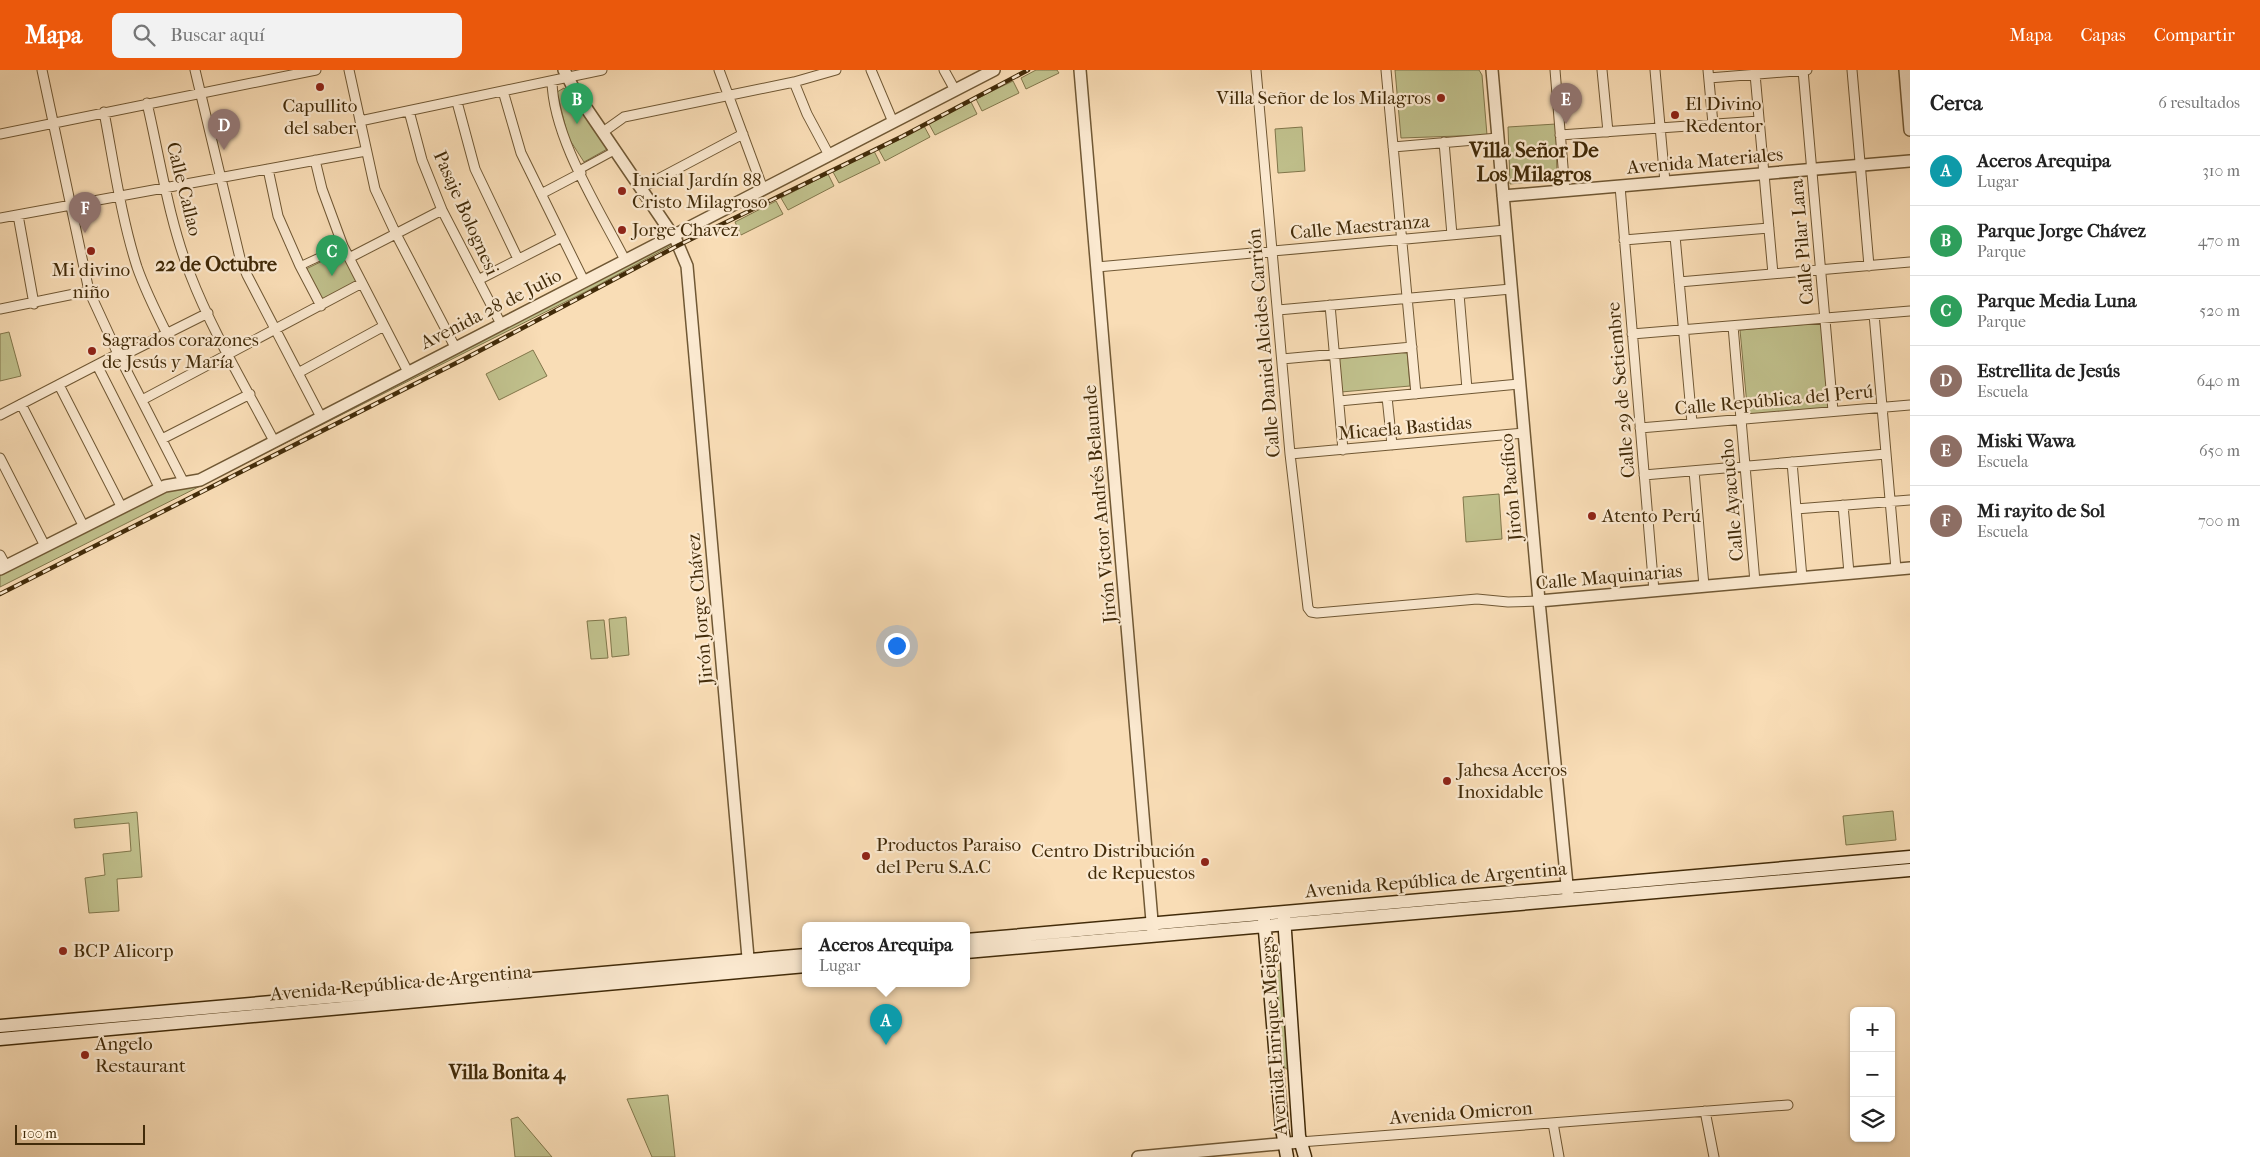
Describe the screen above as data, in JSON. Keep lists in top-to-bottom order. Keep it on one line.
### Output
{"streets":{"main road":["Avenida República de Argentina","Avenida Enrique Meiggs"],"street":["Avenida Materiales","Calle Callao","Pasaje Bolognesi","Calle Maestranza","Calle Pilar Lara","Avenida 28 de Julio","Calle Daniel Alcides Carrión","Calle 29 de Setiembre","Calle República del Perú","Micaela Bastidas","Jirón Pacífico","Calle Ayacucho","Jirón Victor Andrés Belaunde","Calle Maquinarias","Jirón Jorge Chávez","Avenida Omicron"]},"crossings":[["Avenida Materiales","Calle Pilar Lara"],["Avenida Materiales","Calle 29 de Setiembre"],["Avenida Materiales","Jirón Pacífico"],["Calle Callao","Avenida 28 de Julio"],["Pasaje Bolognesi","Avenida 28 de Julio"],["Calle Maestranza","Calle Daniel Alcides Carrión"],["Calle Maestranza","Jirón Pacífico"],["Calle Maestranza","Jirón Victor Andrés Belaunde"],["Calle Pilar Lara","Calle República del Perú"],["Avenida 28 de Julio","Jirón Jorge Chávez"],["Calle Daniel Alcides Carrión","Micaela Bastidas"],["Calle Daniel Alcides Carrión","Calle Maquinarias"],["Calle 29 de Setiembre","Calle República del Perú"],["Calle 29 de Setiembre","Calle Maquinarias"],["Calle República del Perú","Calle Ayacucho"],["Micaela Bastidas","Jirón Pacífico"],["Jirón Pacífico","Calle Maquinarias"],["Jirón Pacífico","Avenida República de Argentina"],["Calle Ayacucho","Calle Maquinarias"],["Jirón Victor Andrés Belaunde","Avenida República de Argentina"],["Jirón Jorge Chávez","Avenida República de Argentina"],["Avenida República de Argentina","Avenida Enrique Meiggs"],["Avenida Enrique Meiggs","Avenida Omicron"]],"districts":["Villa Señor De Los Milagros","22 de Octubre","Villa Bonita 4"],"places":["Capullito del saber","Villa Señor de los Milagros","El Divino Redentor","Inicial Jardín 88 Cristo Milagroso","Jorge Chavez","Mi divino niño","Sagrados corazones de Jesús y María","Atento Perú","Jahesa Aceros Inoxidable","Productos Paraiso del Peru S.A.C","Centro Distribución de Repuestos","BCP Alicorp","Angelo Restaurant"],"scale_bar":"100 m","page":{"header":"Mapa","search":"Buscar aquí","nav":["Mapa","Capas","Compartir"],"heading":["Cerca","6 resultados"],"pins":["B","E","D","F","C","A"],"list":[{"mark":"A","name":"Aceros Arequipa","note":"Lugar","value":"310 m"},{"mark":"B","name":"Parque Jorge Chávez","note":"Parque","value":"470 m"},{"mark":"C","name":"Parque Media Luna","note":"Parque","value":"520 m"},{"mark":"D","name":"Estrellita de Jesús","note":"Escuela","value":"640 m"},{"mark":"E","name":"Miski Wawa","note":"Escuela","value":"650 m"},{"mark":"F","name":"Mi rayito de Sol","note":"Escuela","value":"700 m"}],"popup":["Aceros Arequipa","Lugar"],"map_buttons":["+","−"],"scale":"100 m"}}
